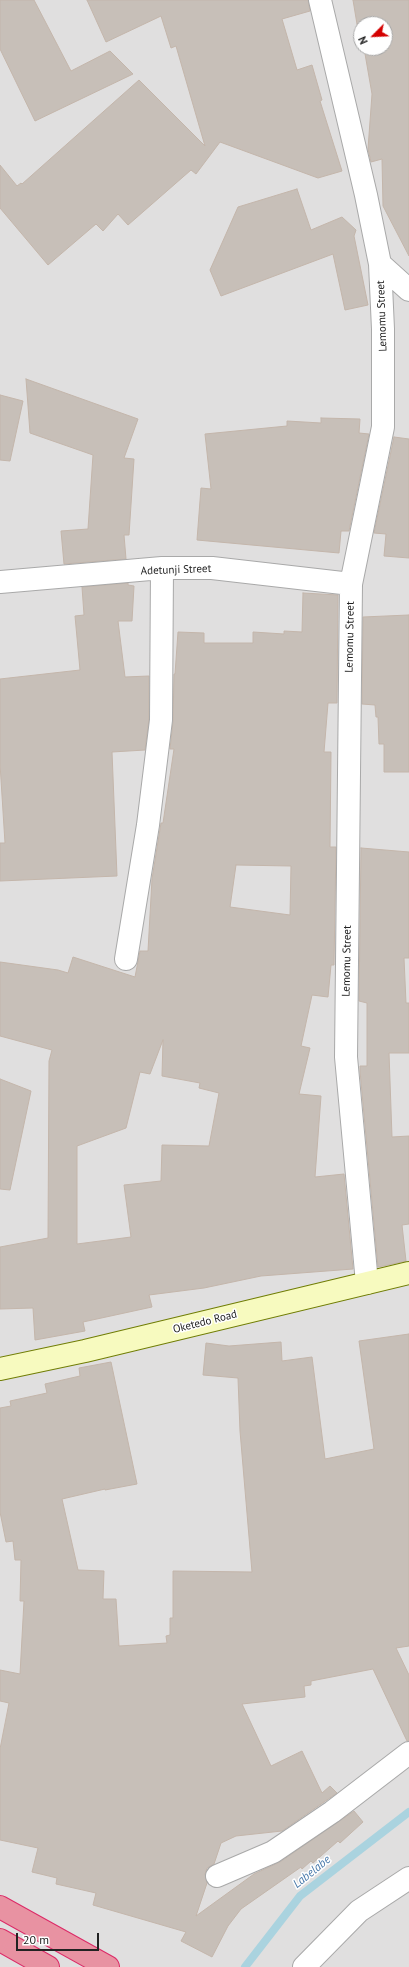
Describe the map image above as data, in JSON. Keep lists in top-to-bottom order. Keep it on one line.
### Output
{"streets":{"street":["Lemomu Street","Adetunji Street","Oketedo Road"]},"crossings":[["Lemomu Street","Adetunji Street"],["Lemomu Street","Oketedo Road"]],"water":["Labelabe"],"scale_bar":"20 m","north":"bottom left"}
